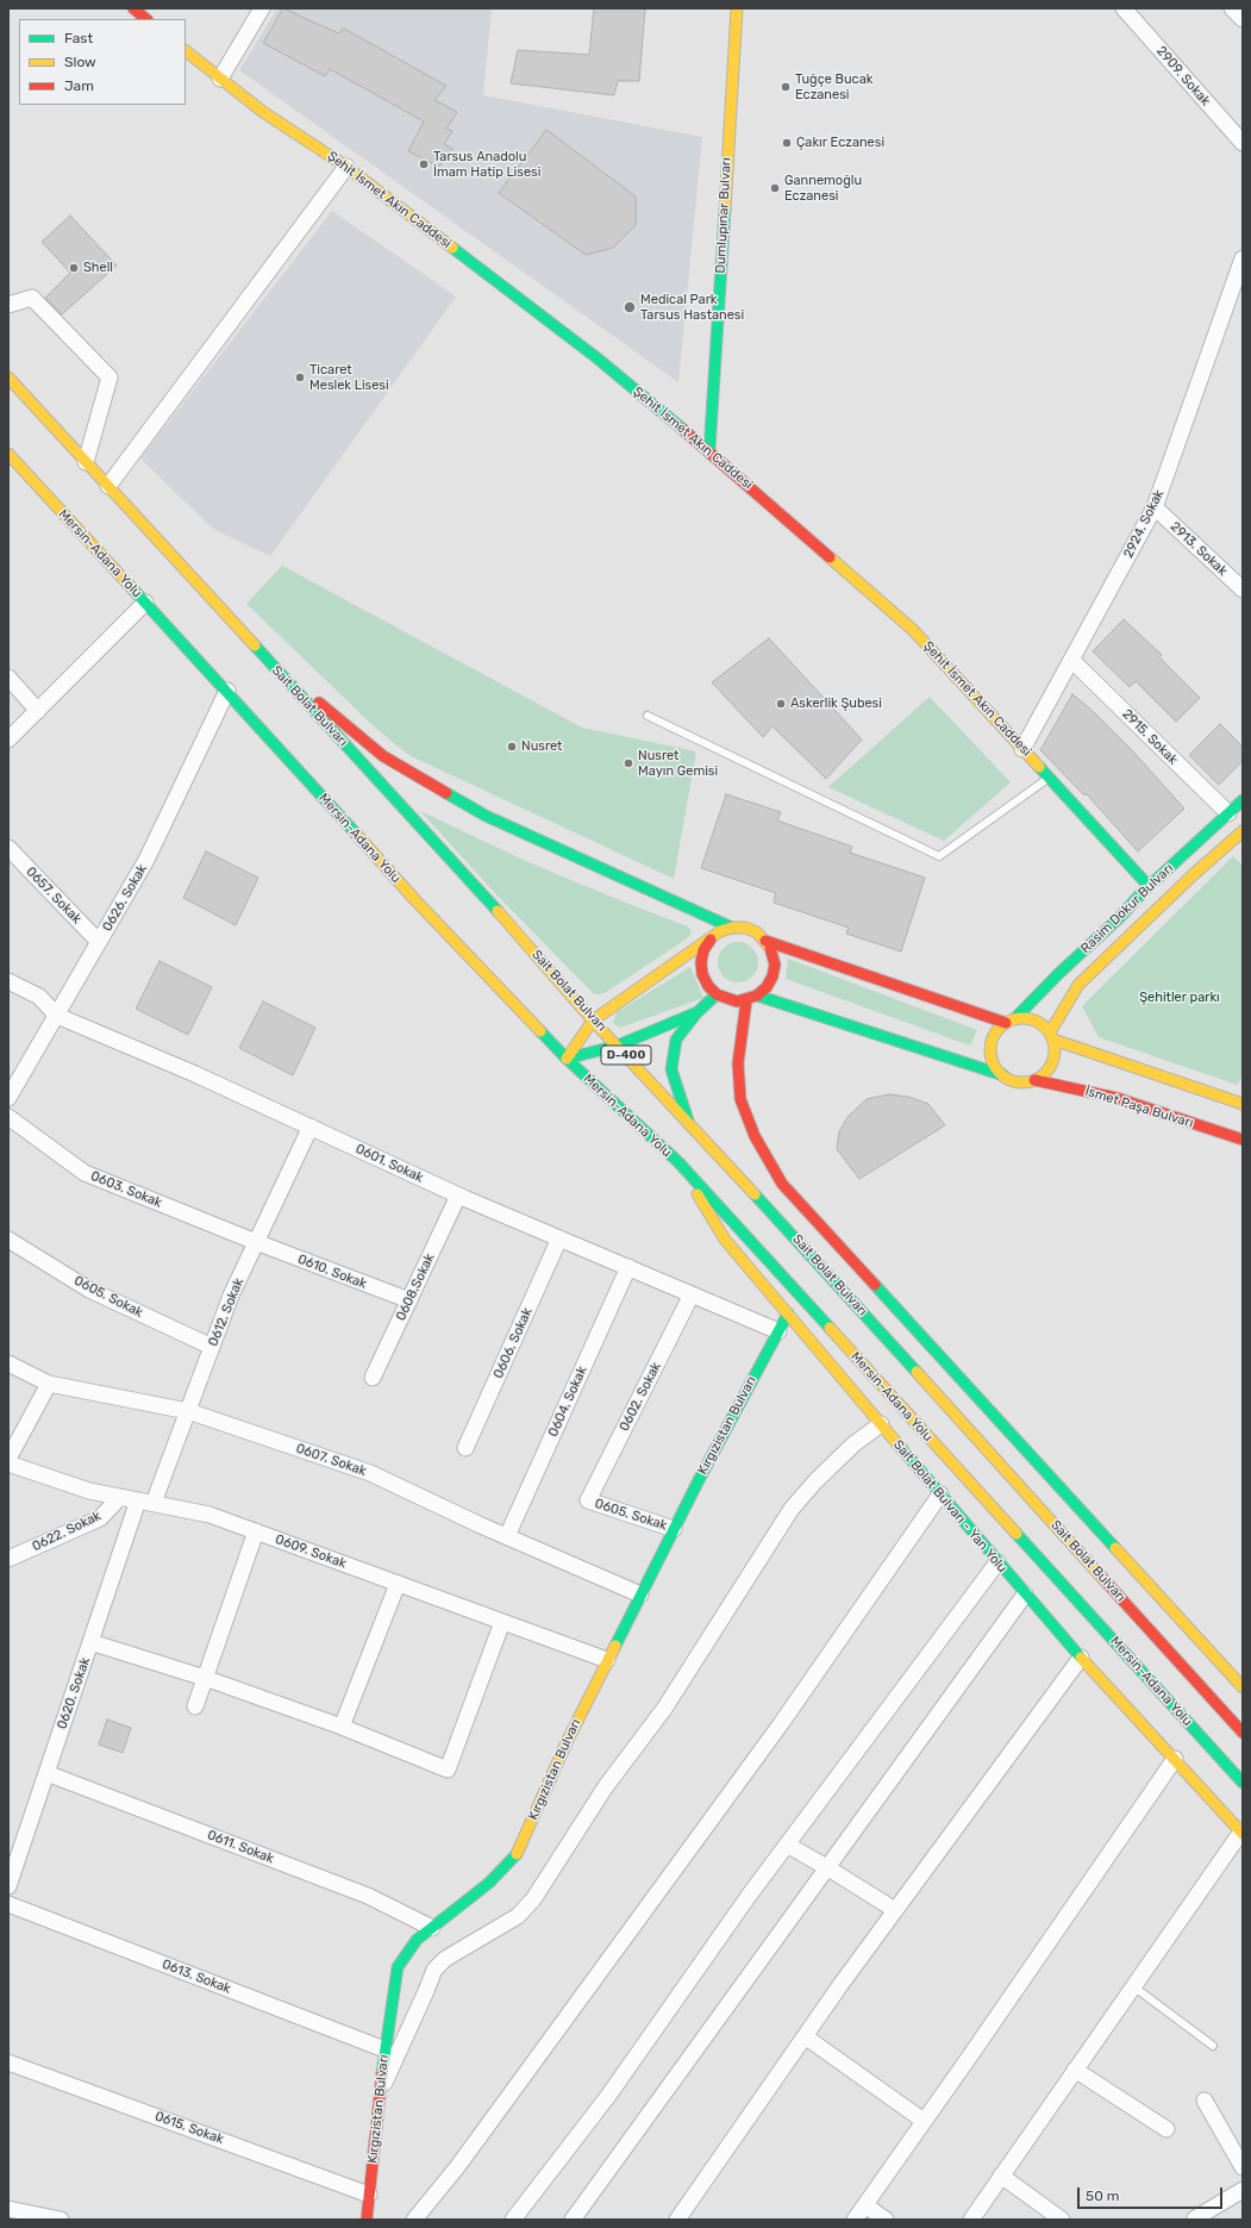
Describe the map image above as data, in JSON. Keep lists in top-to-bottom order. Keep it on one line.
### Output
{"streets":{"main road":["Şehit İsmet Akın Caddesi","Dumlupınar Bulvarı","Mersin-Adana Yolu","Sait Bolat Bulvarı","Rasim Dokur Bulvarı","D-400","İsmet Paşa Bulvarı","Kırgızistan Bulvarı","Sait Bolat Bulvarı - Yan Yolu"],"street":["2909. Sokak","2924. Sokak","2913. Sokak","2915. Sokak","0657. Sokak","0626. Sokak","0601. Sokak","0603. Sokak","0610. Sokak","0608.Sokak","0605. Sokak","0612. Sokak","0606. Sokak","0602. Sokak","0604. Sokak","0607. Sokak","0622. Sokak","0609. Sokak","0620. Sokak","0611. Sokak","0613. Sokak","0615. Sokak"]},"crossings":[["Şehit İsmet Akın Caddesi","Dumlupınar Bulvarı"],["Şehit İsmet Akın Caddesi","2924. Sokak"],["Şehit İsmet Akın Caddesi","Rasim Dokur Bulvarı"],["2924. Sokak","2913. Sokak"],["2924. Sokak","2915. Sokak"],["Mersin-Adana Yolu","0626. Sokak"],["Mersin-Adana Yolu","Sait Bolat Bulvarı - Yan Yolu"],["2915. Sokak","Rasim Dokur Bulvarı"],["0657. Sokak","0626. Sokak"],["0626. Sokak","0601. Sokak"],["Rasim Dokur Bulvarı","İsmet Paşa Bulvarı"],["0601. Sokak","0608.Sokak"],["0601. Sokak","0612. Sokak"],["0601. Sokak","0606. Sokak"],["0601. Sokak","0602. Sokak"],["0601. Sokak","0604. Sokak"],["0601. Sokak","Kırgızistan Bulvarı"],["0603. Sokak","0610. Sokak"],["0603. Sokak","0612. Sokak"],["0610. Sokak","0608.Sokak"],["0610. Sokak","0612. Sokak"],["0605. Sokak","0612. Sokak"],["0605. Sokak","0602. Sokak"],["0605. Sokak","Kırgızistan Bulvarı"],["0612. Sokak","0607. Sokak"],["0612. Sokak","0609. Sokak"],["0612. Sokak","0620. Sokak"],["0604. Sokak","0607. Sokak"],["Kırgızistan Bulvarı","0607. Sokak"],["Kırgızistan Bulvarı","Sait Bolat Bulvarı - Yan Yolu"],["Kırgızistan Bulvarı","0609. Sokak"],["Kırgızistan Bulvarı","0611. Sokak"],["Kırgızistan Bulvarı","0613. Sokak"],["Kırgızistan Bulvarı","0615. Sokak"],["0622. Sokak","0609. Sokak"],["0609. Sokak","0620. Sokak"],["0620. Sokak","0611. Sokak"]],"parks":["Şehitler parkı"],"places":["Tuğçe Bucak Eczanesi","Çakır Eczanesi","Tarsus Anadolu İmam Hatip Lisesi","Gannemoğlu Eczanesi","Shell","Medical Park Tarsus Hastanesi","Ticaret Meslek Lisesi","Askerlik Şubesi","Nusret","Nusret Mayın Gemisi"],"legend":["Fast","Slow","Jam"],"scale_bar":"50 m"}
